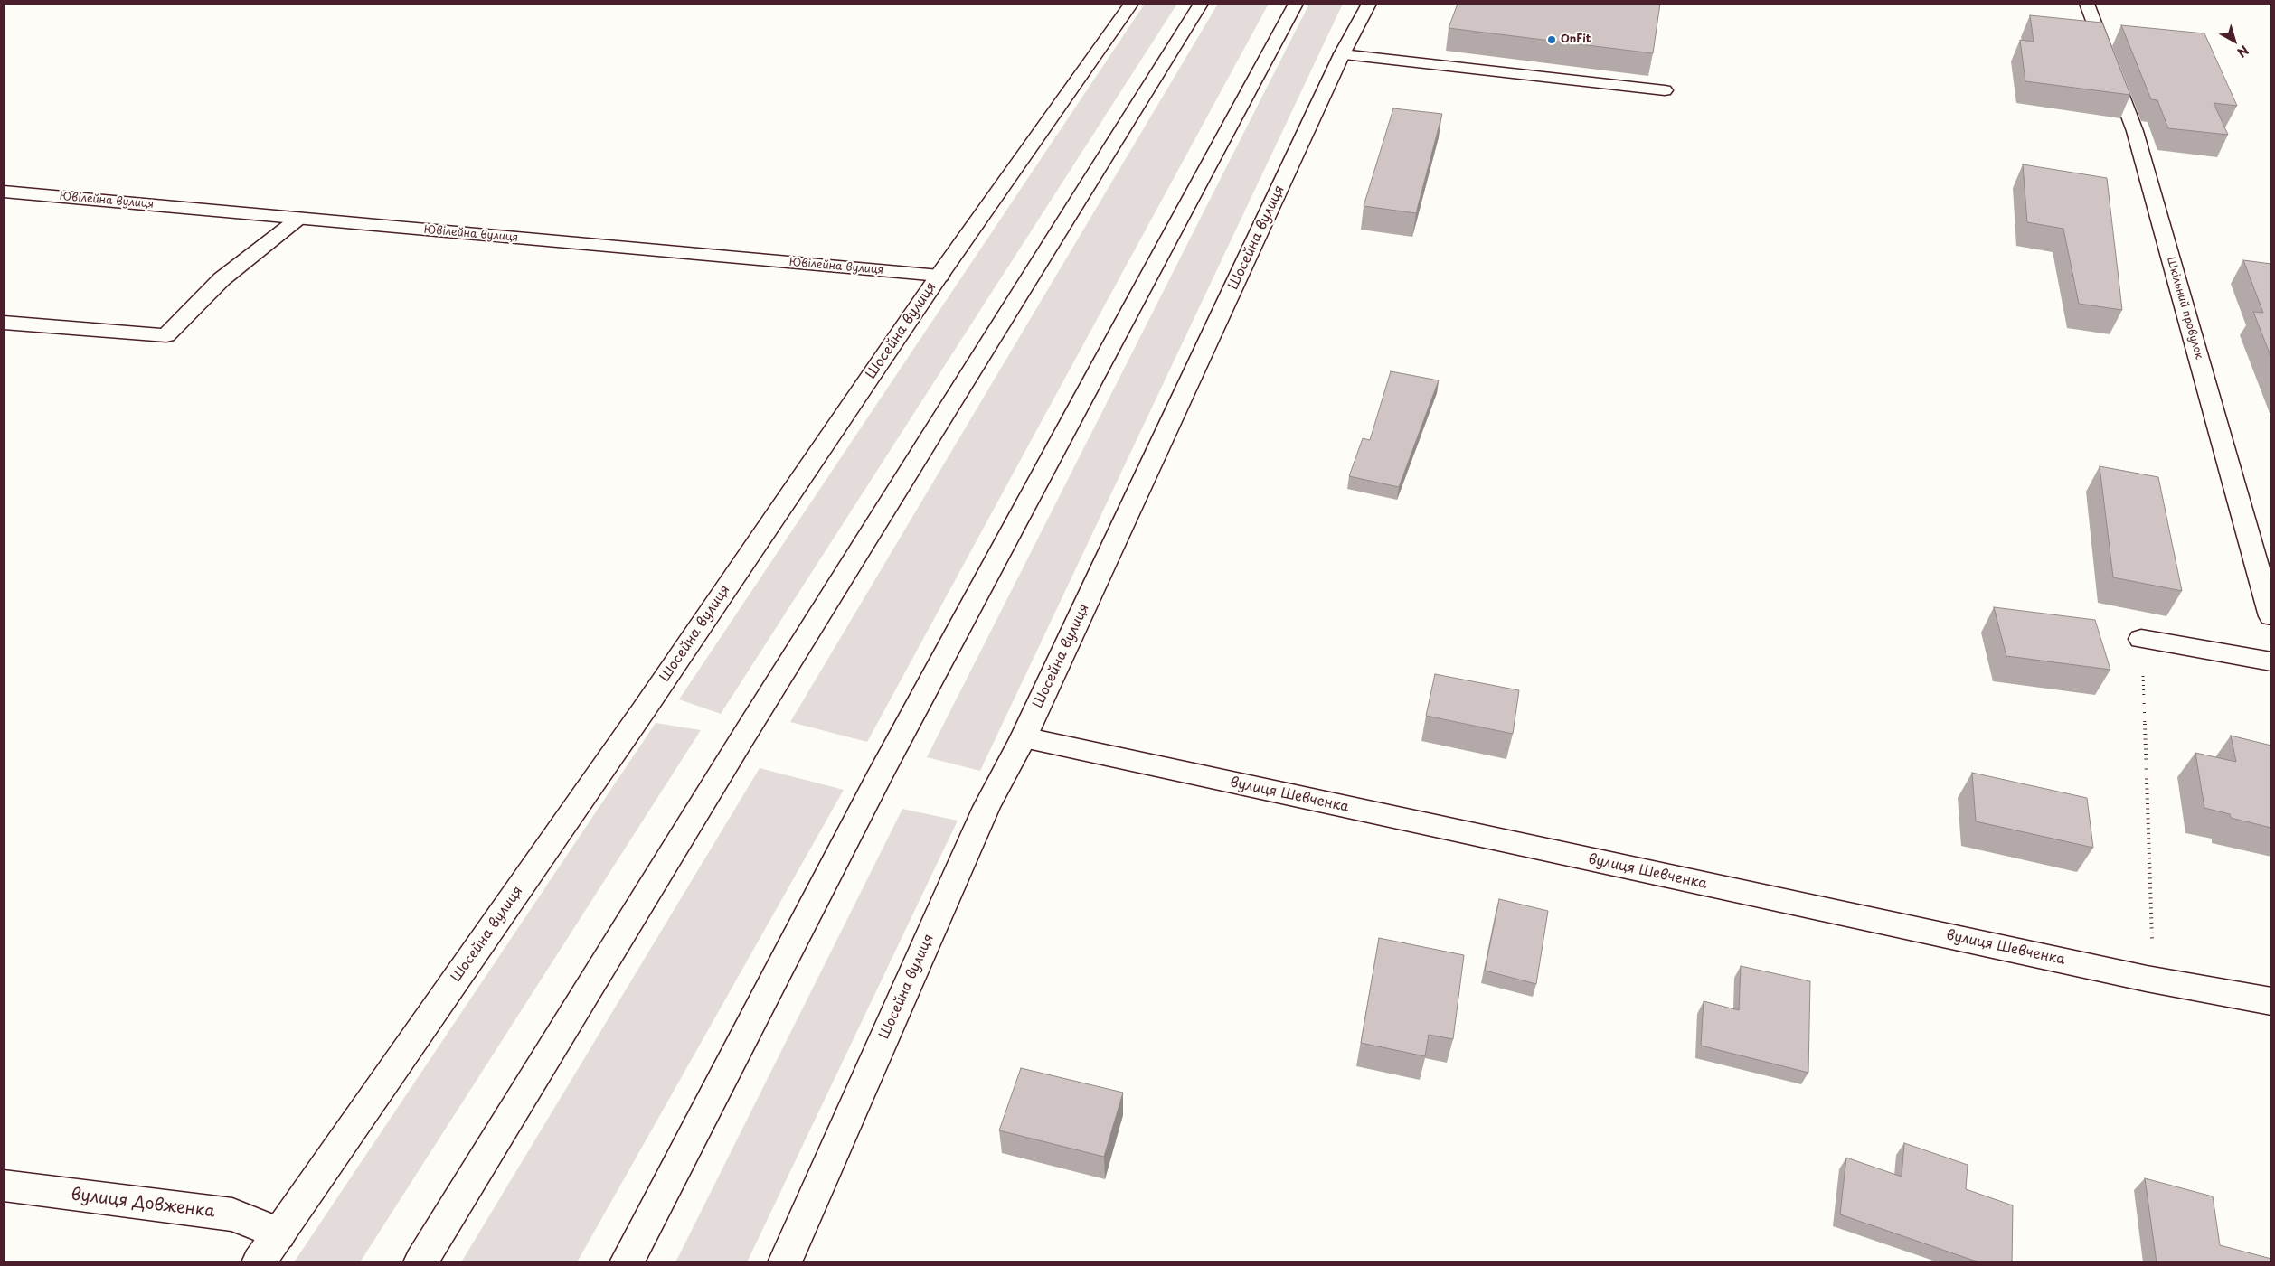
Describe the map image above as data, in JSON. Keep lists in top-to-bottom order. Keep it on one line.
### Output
{"streets":{"main road":["Ювілейна вулиця","Шосейна вулиця","Шкільний провулок","вулиця Шевченка","вулиця Довженка"]},"crossings":[["Ювілейна вулиця","Шосейна вулиця"],["Шосейна вулиця","вулиця Шевченка"],["Шосейна вулиця","вулиця Довженка"]],"places":["OnFit"],"north":"bottom right"}
